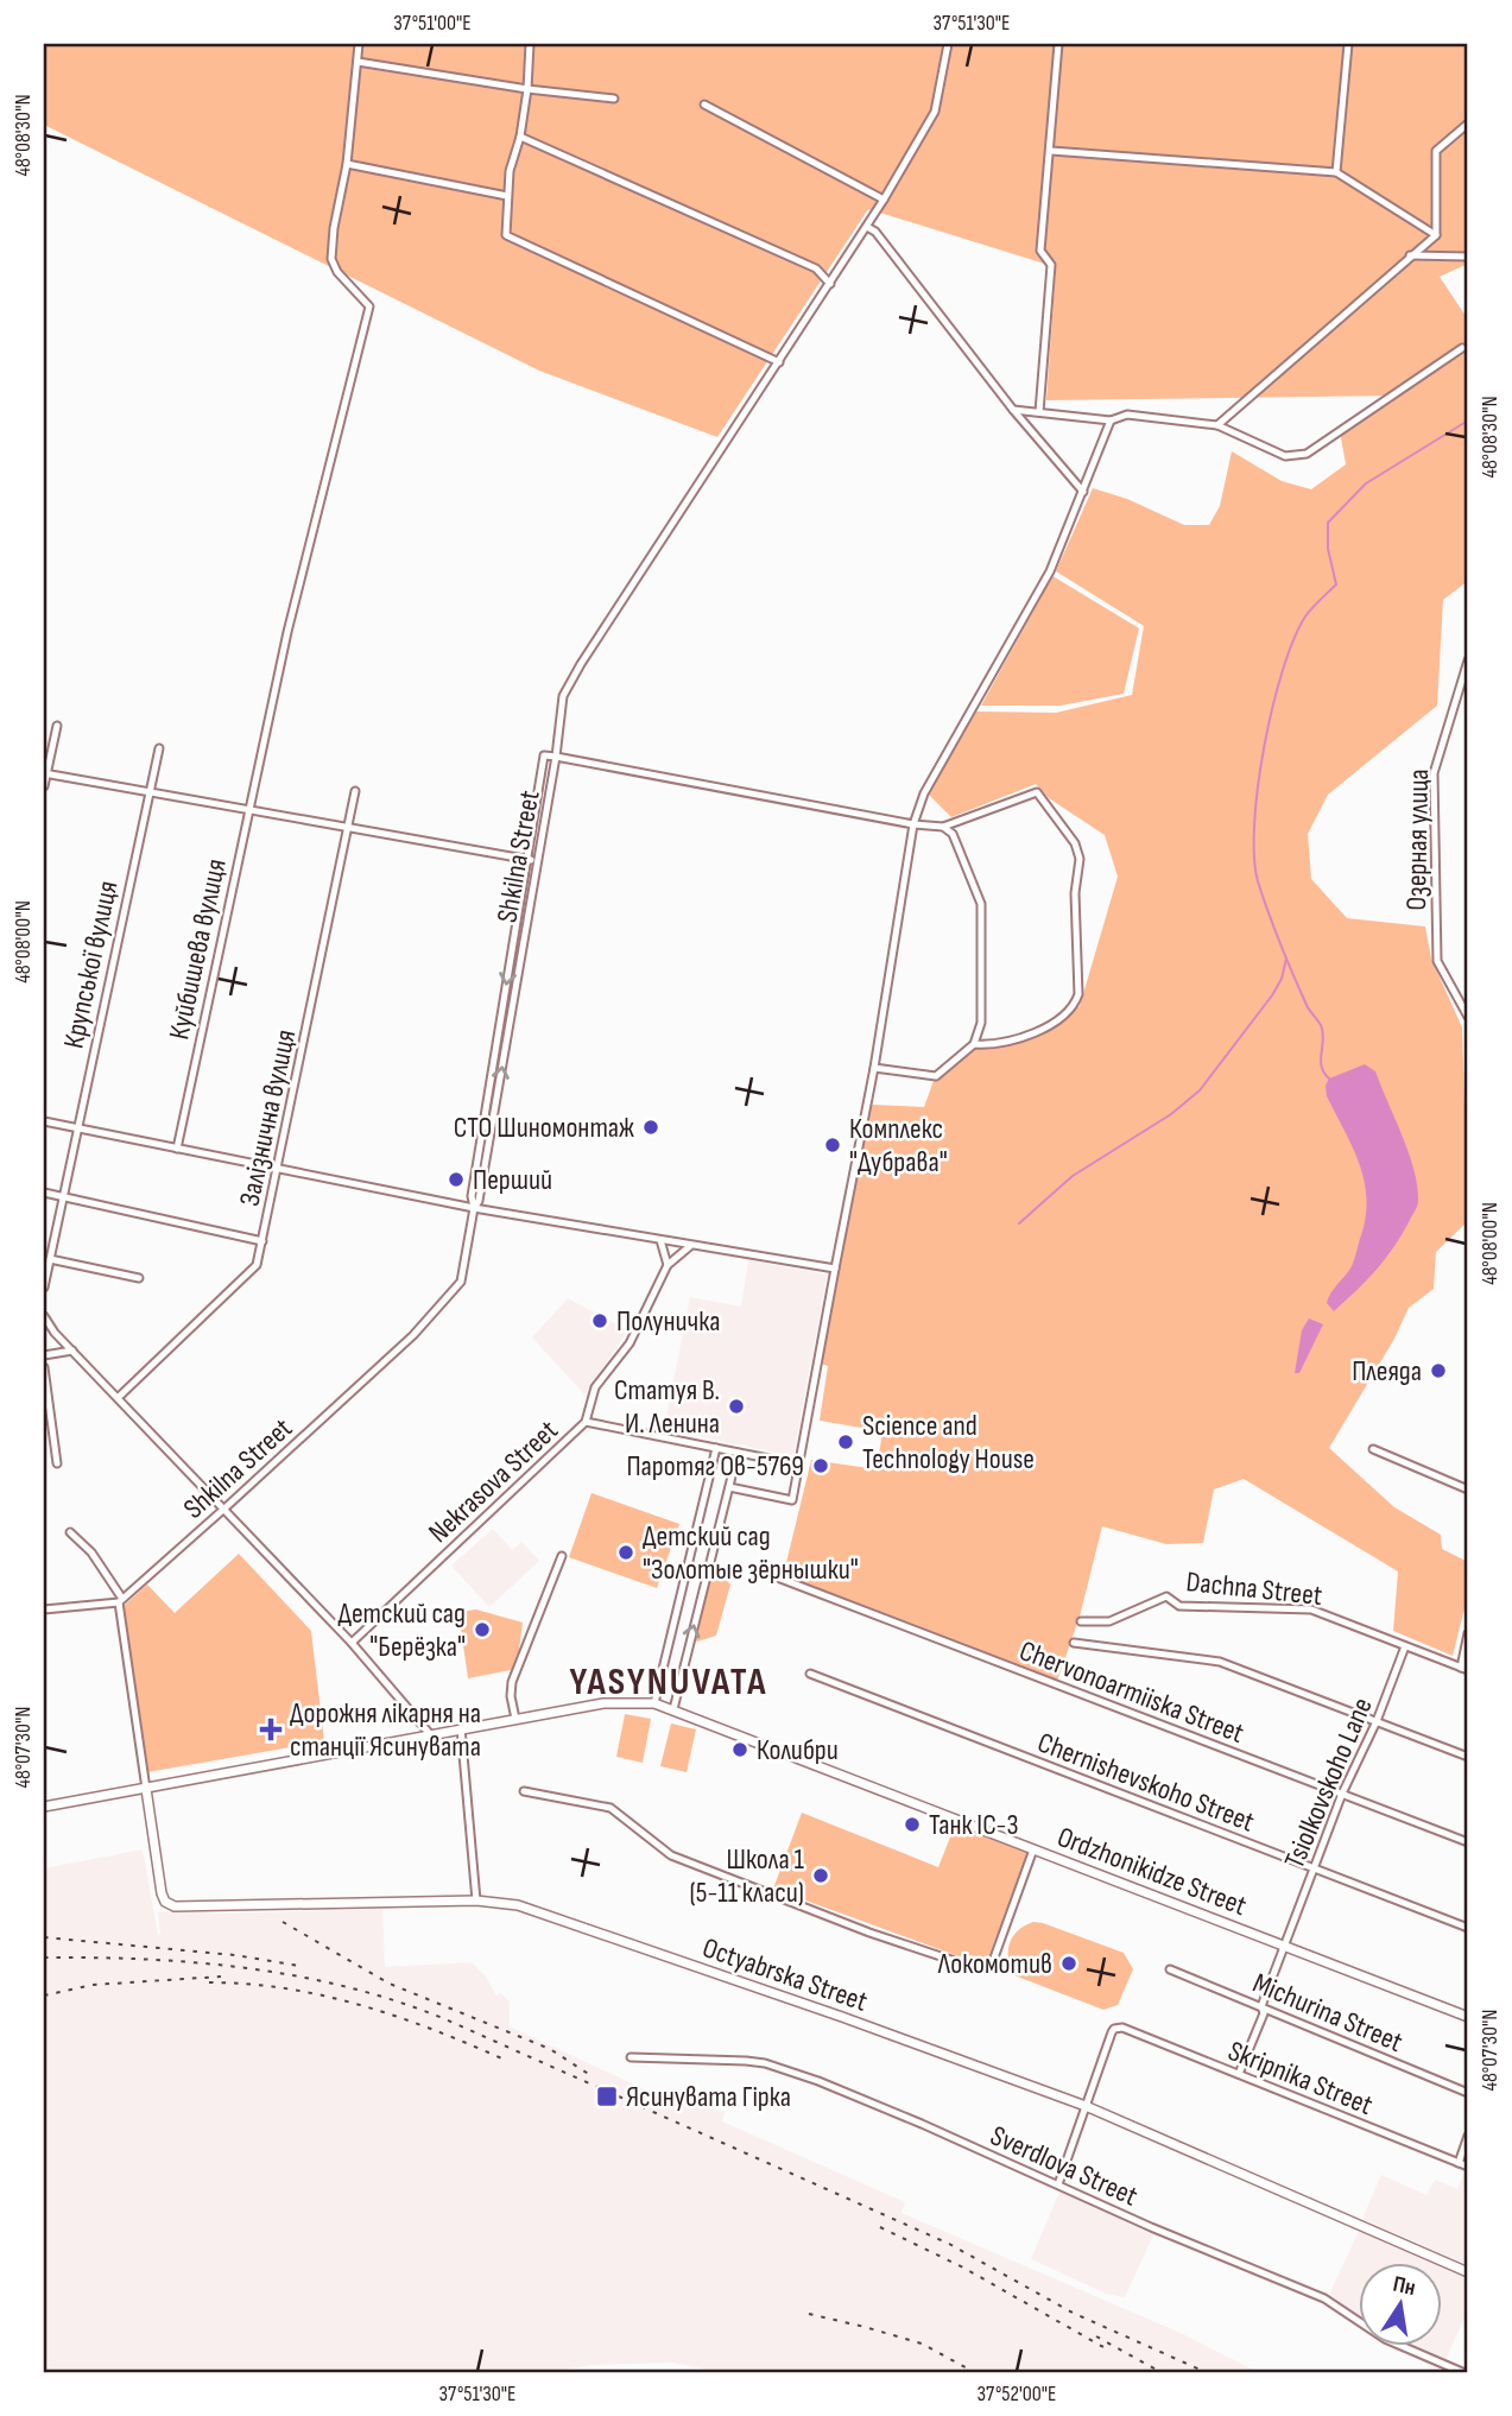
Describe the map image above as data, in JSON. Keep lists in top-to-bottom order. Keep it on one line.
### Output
{"streets":{"main road":["Ordzhonikidze Street","Octyabrska Street"],"street":["Озерная улица","Shkilna Street","Куйбишева вулиця","Крупської вулиця","Залізнична вулиця","Nekrasova Street","Dachna Street","Chervonoarmiiska Street","Chernishevskoho Street","Tsiolkovskoho Lane","Michurina Street","Skripnika Street","Sverdlova Street"]},"crossings":[["Dachna Street","Tsiolkovskoho Lane"],["Chervonoarmiiska Street","Tsiolkovskoho Lane"],["Chernishevskoho Street","Tsiolkovskoho Lane"],["Tsiolkovskoho Lane","Ordzhonikidze Street"],["Tsiolkovskoho Lane","Michurina Street"],["Tsiolkovskoho Lane","Skripnika Street"],["Ordzhonikidze Street","Octyabrska Street"],["Octyabrska Street","Skripnika Street"]],"districts":["YASYNUVATA"],"places":{"other":["СТО Шиномонтаж","Комплекс \"Дубрава\"","Перший","Полуничка","Плеяда","Статуя В. И. Ленина","Science and Technology House","Паротяг Ов-5769","Детский сад \"Золотые зёрнышки\"","Детский сад \"Берёзка\"","Колибри","Танк ІС-3","Школа 1 (5-11 класи)","Локомотив"],"health":["Дорожня лікарня на станції Ясинувата"],"transit":["Ясинувата Гірка"]},"north":"top","coordinates":["37°51'00\"E","37°51'30\"E","48°08'30\"N","48°08'00\"N","48°07'30\"N","37°52'00\"E"]}
